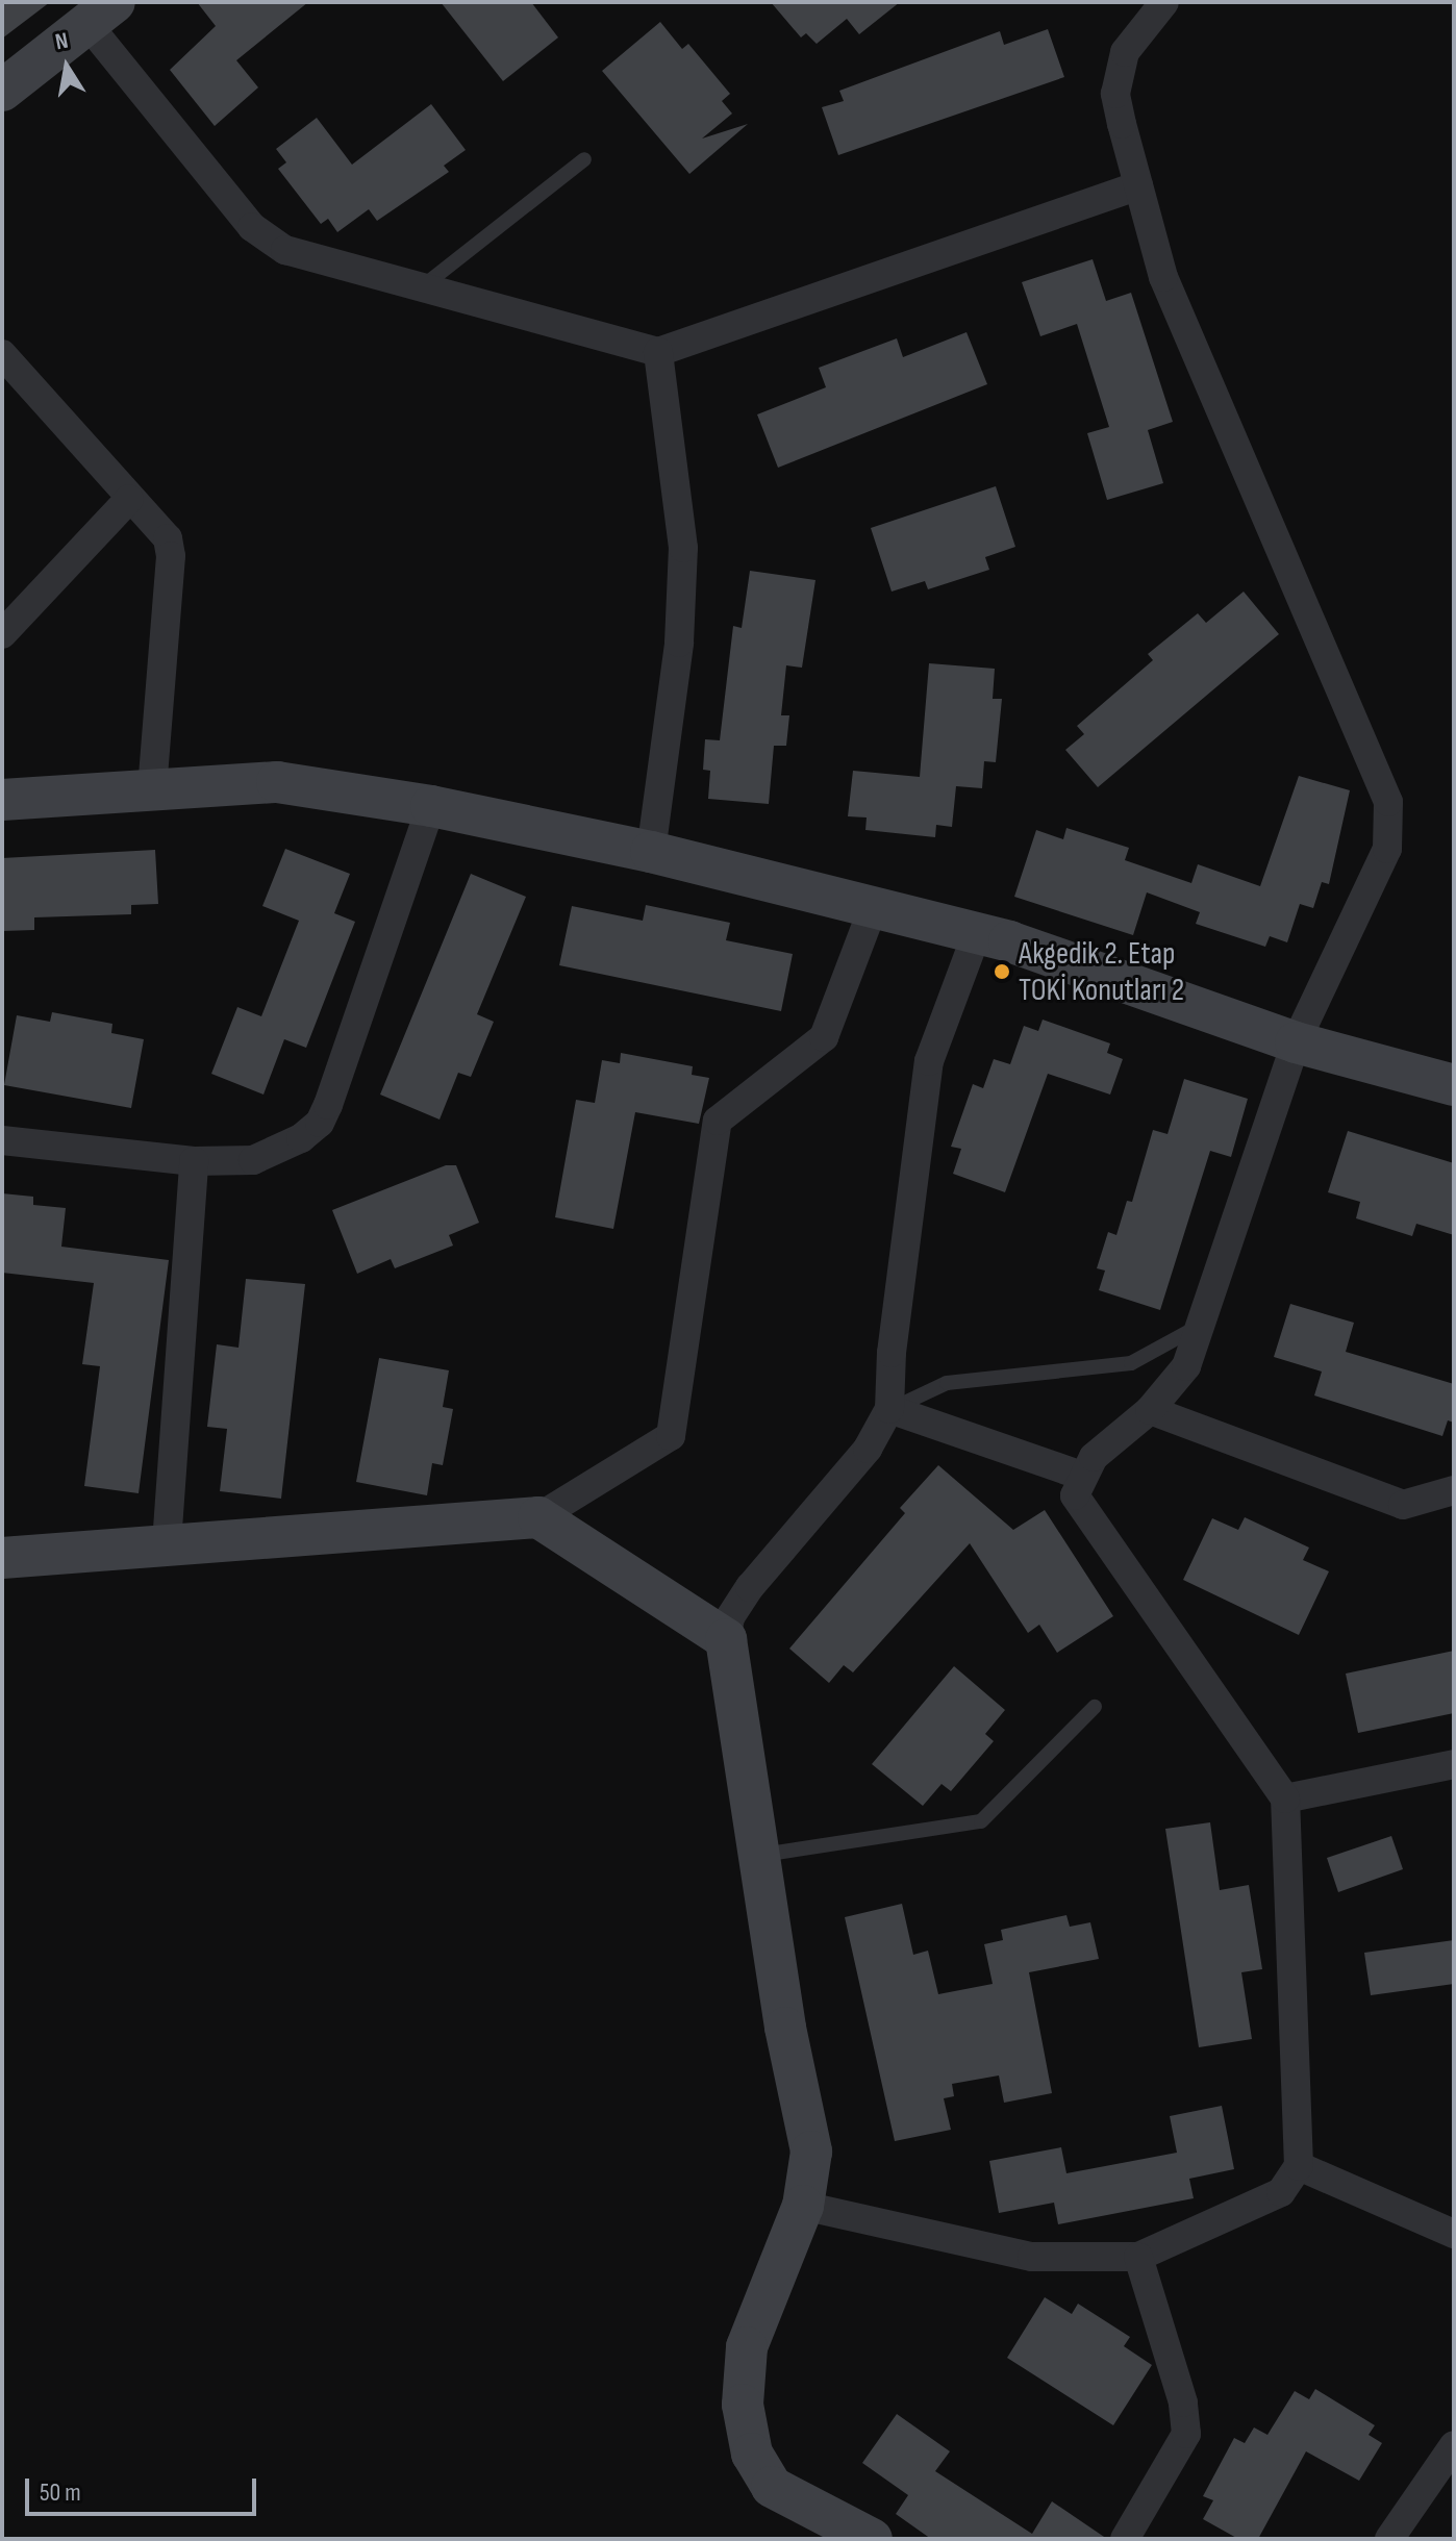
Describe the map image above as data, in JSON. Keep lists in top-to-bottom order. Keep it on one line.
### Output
{"places":["Akgedik 2. Etap TOKİ Konutları 2"],"scale_bar":"50 m","north":"top"}
